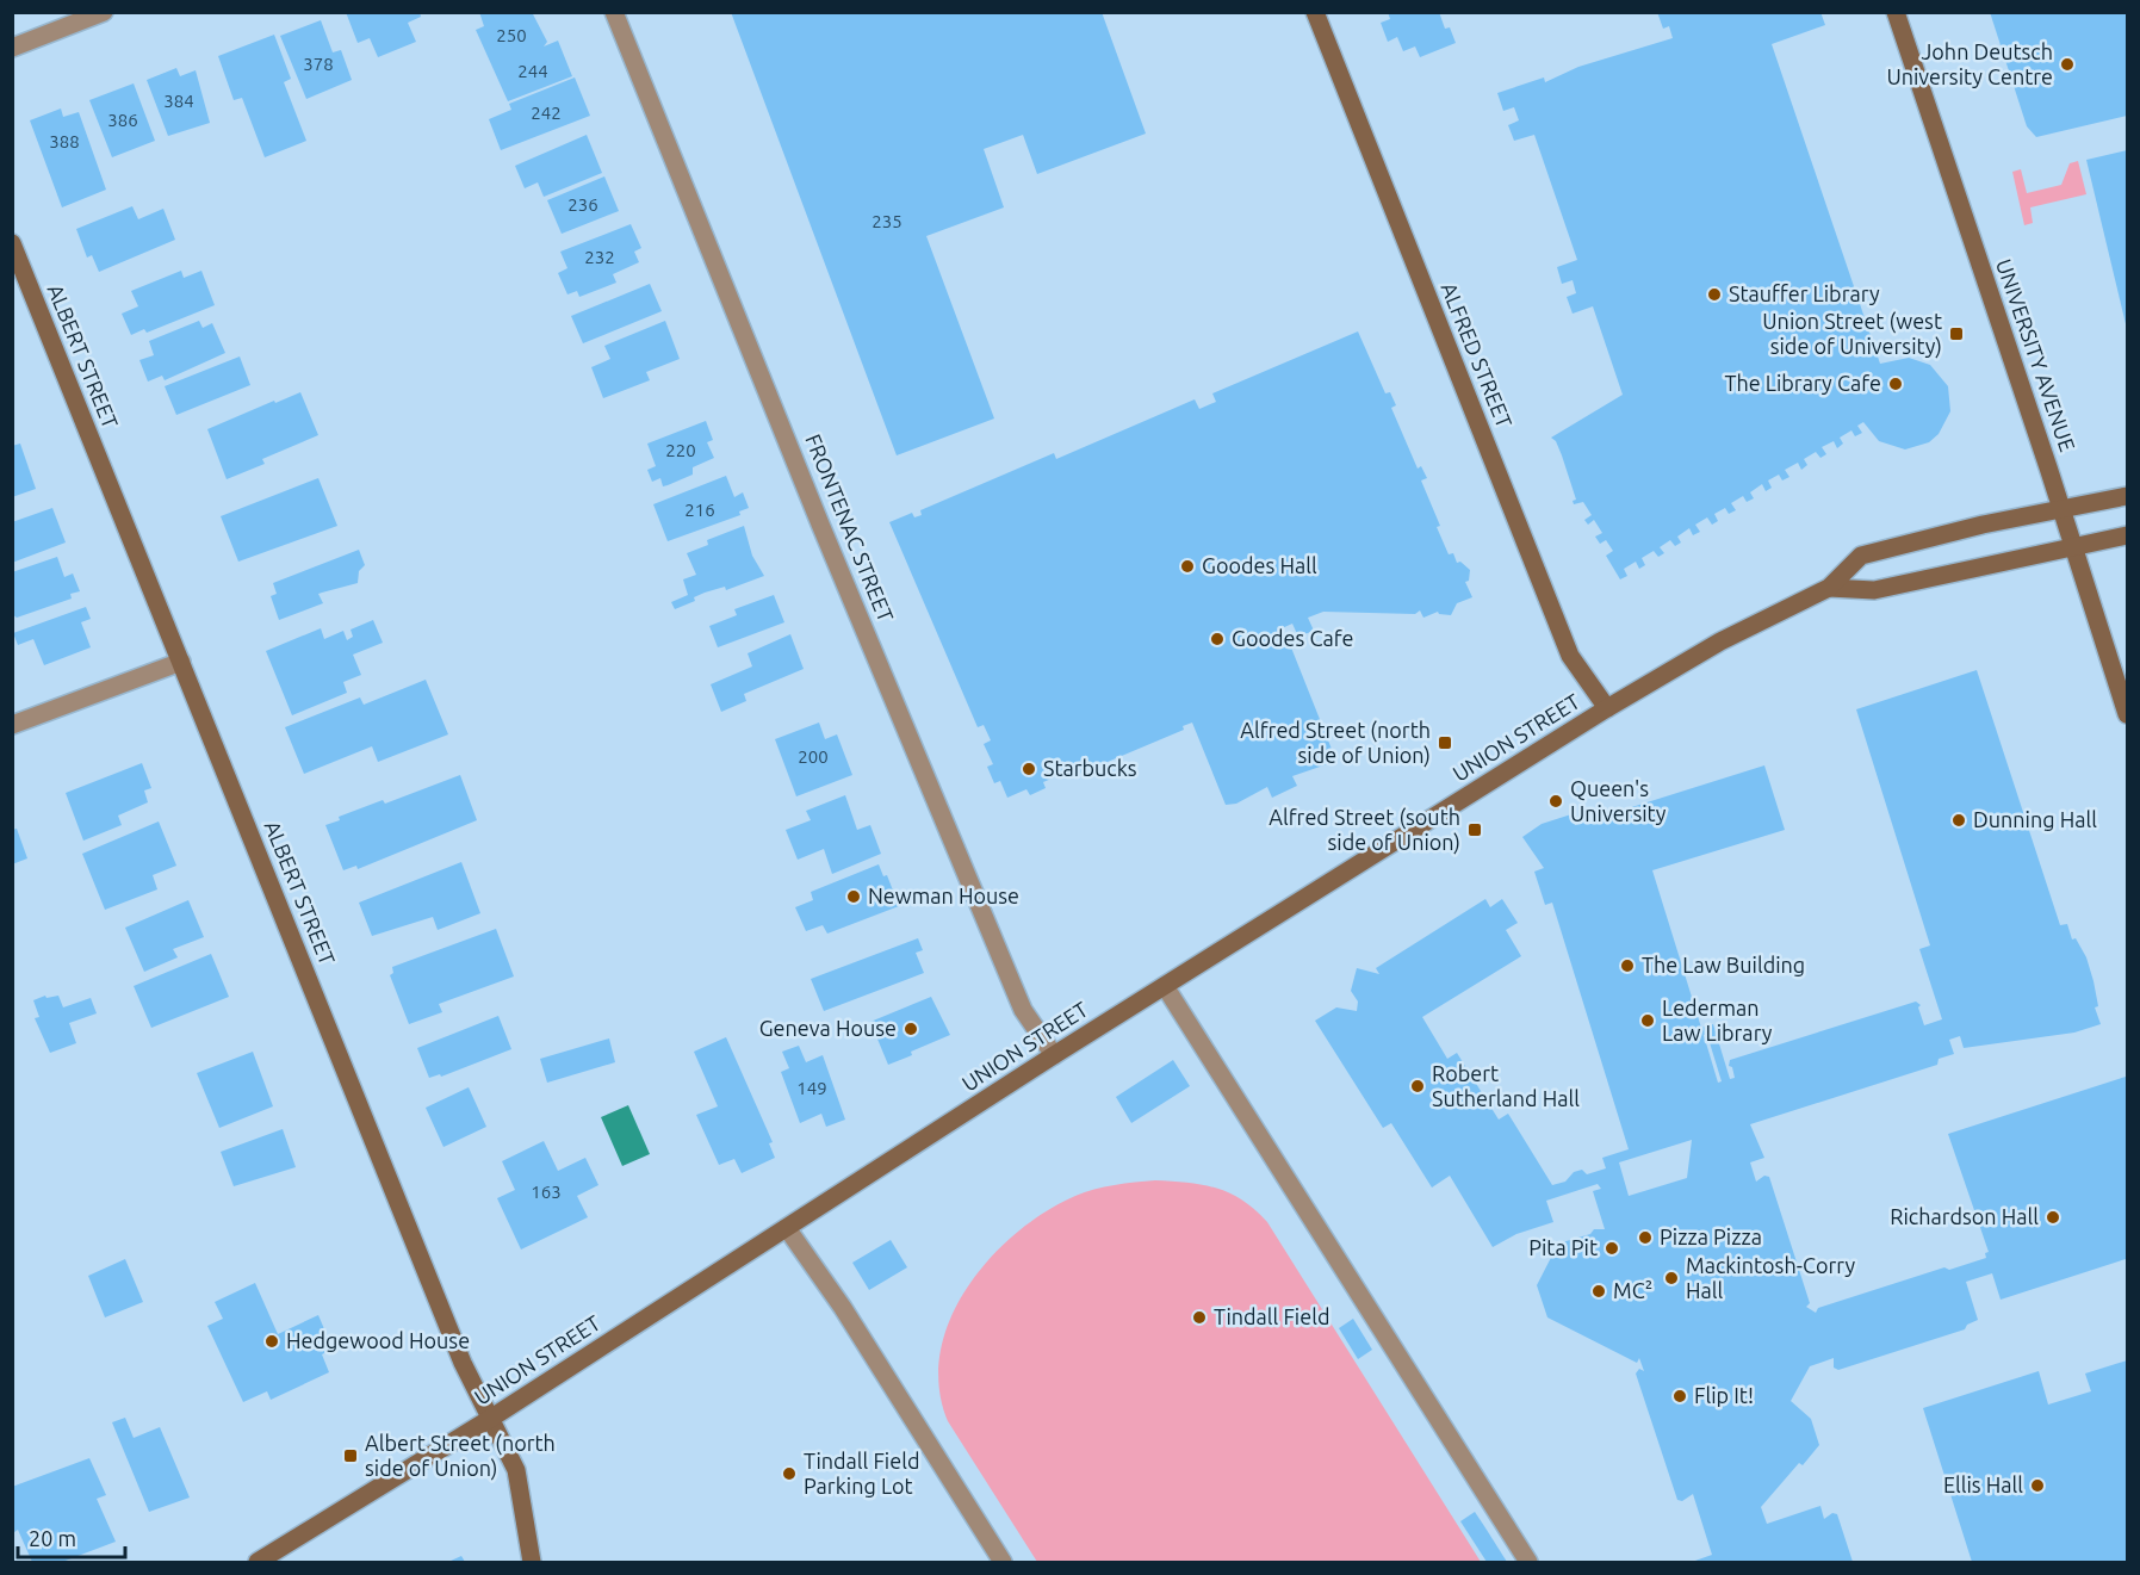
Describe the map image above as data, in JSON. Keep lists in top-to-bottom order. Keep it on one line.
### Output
{"streets":{"main road":["ALFRED STREET","UNIVERSITY AVENUE","ALBERT STREET","UNION STREET"],"street":["FRONTENAC STREET"]},"crossings":[["ALFRED STREET","UNION STREET"],["UNIVERSITY AVENUE","UNION STREET"],["ALBERT STREET","UNION STREET"],["FRONTENAC STREET","UNION STREET"]],"places":{"other":["John Deutsch University Centre","Stauffer Library","The Library Cafe","Goodes Hall","Goodes Cafe","Starbucks","Queen's University","Dunning Hall","Newman House","The Law Building","Lederman Law Library","Geneva House","Robert Sutherland Hall","Richardson Hall","Pizza Pizza","Pita Pit","Mackintosh-Corry Hall","MC²","Tindall Field","Hedgewood House","Flip It!","Tindall Field Parking Lot","Ellis Hall"],"transit":["Union Street (west side of University)","Alfred Street (north side of Union)","Alfred Street (south side of Union)","Albert Street (north side of Union)"]},"house_numbers":["250","378","244","384","242","386","388","236","235","232","220","216","200","149","163"],"scale_bar":"20 m"}
